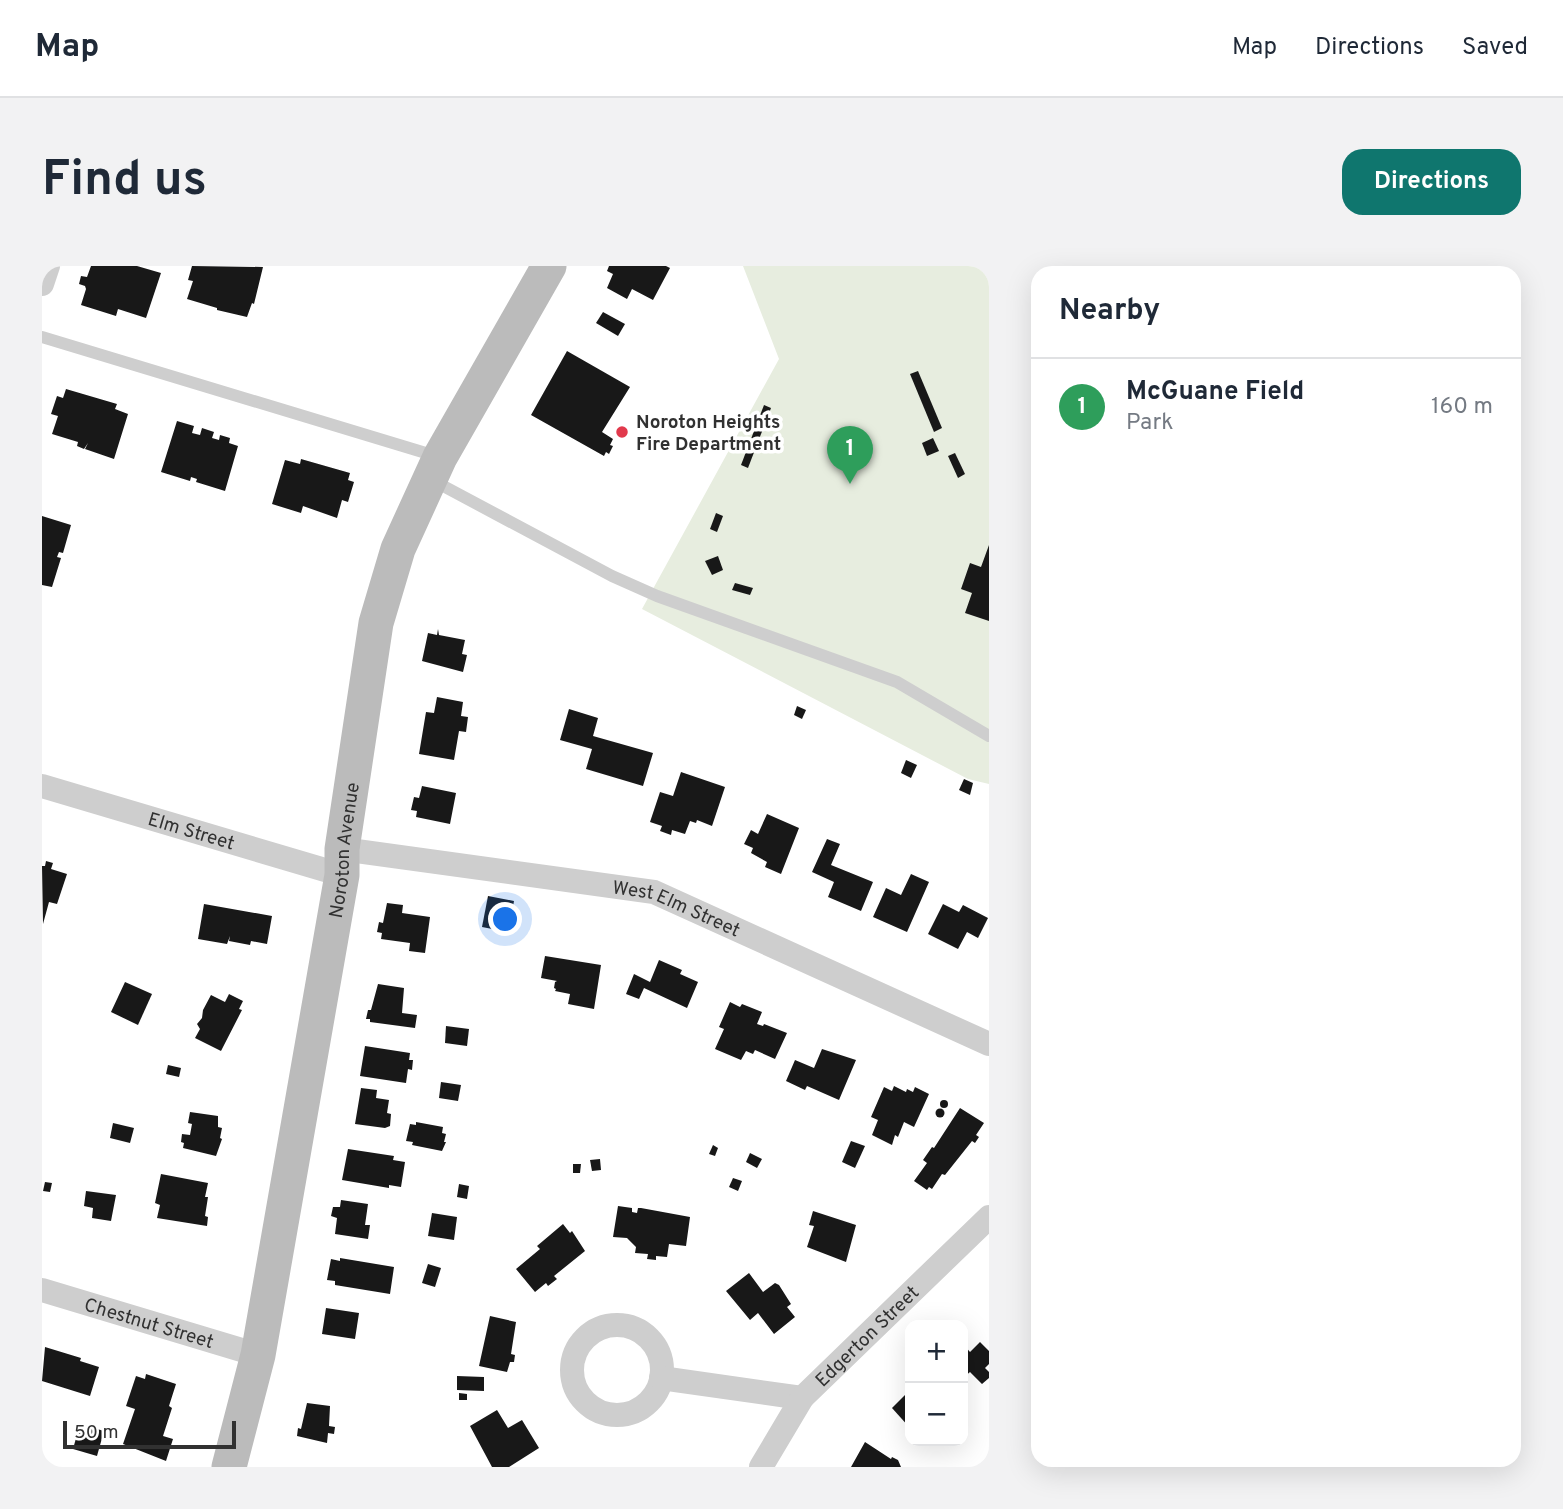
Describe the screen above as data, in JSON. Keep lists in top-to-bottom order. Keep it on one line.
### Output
{"streets":{"main road":["Noroton Avenue"],"street":["Elm Street","West Elm Street","Chestnut Street","Edgerton Street"]},"crossings":[["Elm Street","Noroton Avenue"],["Elm Street","West Elm Street"],["Noroton Avenue","West Elm Street"],["Noroton Avenue","Chestnut Street"]],"places":["Noroton Heights Fire Department"],"scale_bar":"50 m","page":{"header":"Map","nav":["Map","Directions","Saved"],"buttons":"Directions","title":"Find us","heading":"Nearby","list":[{"mark":"1","name":"McGuane Field","note":"Park","value":"160 m"}],"pins":"1","map_buttons":["+","−"],"scale":"50 m"}}
